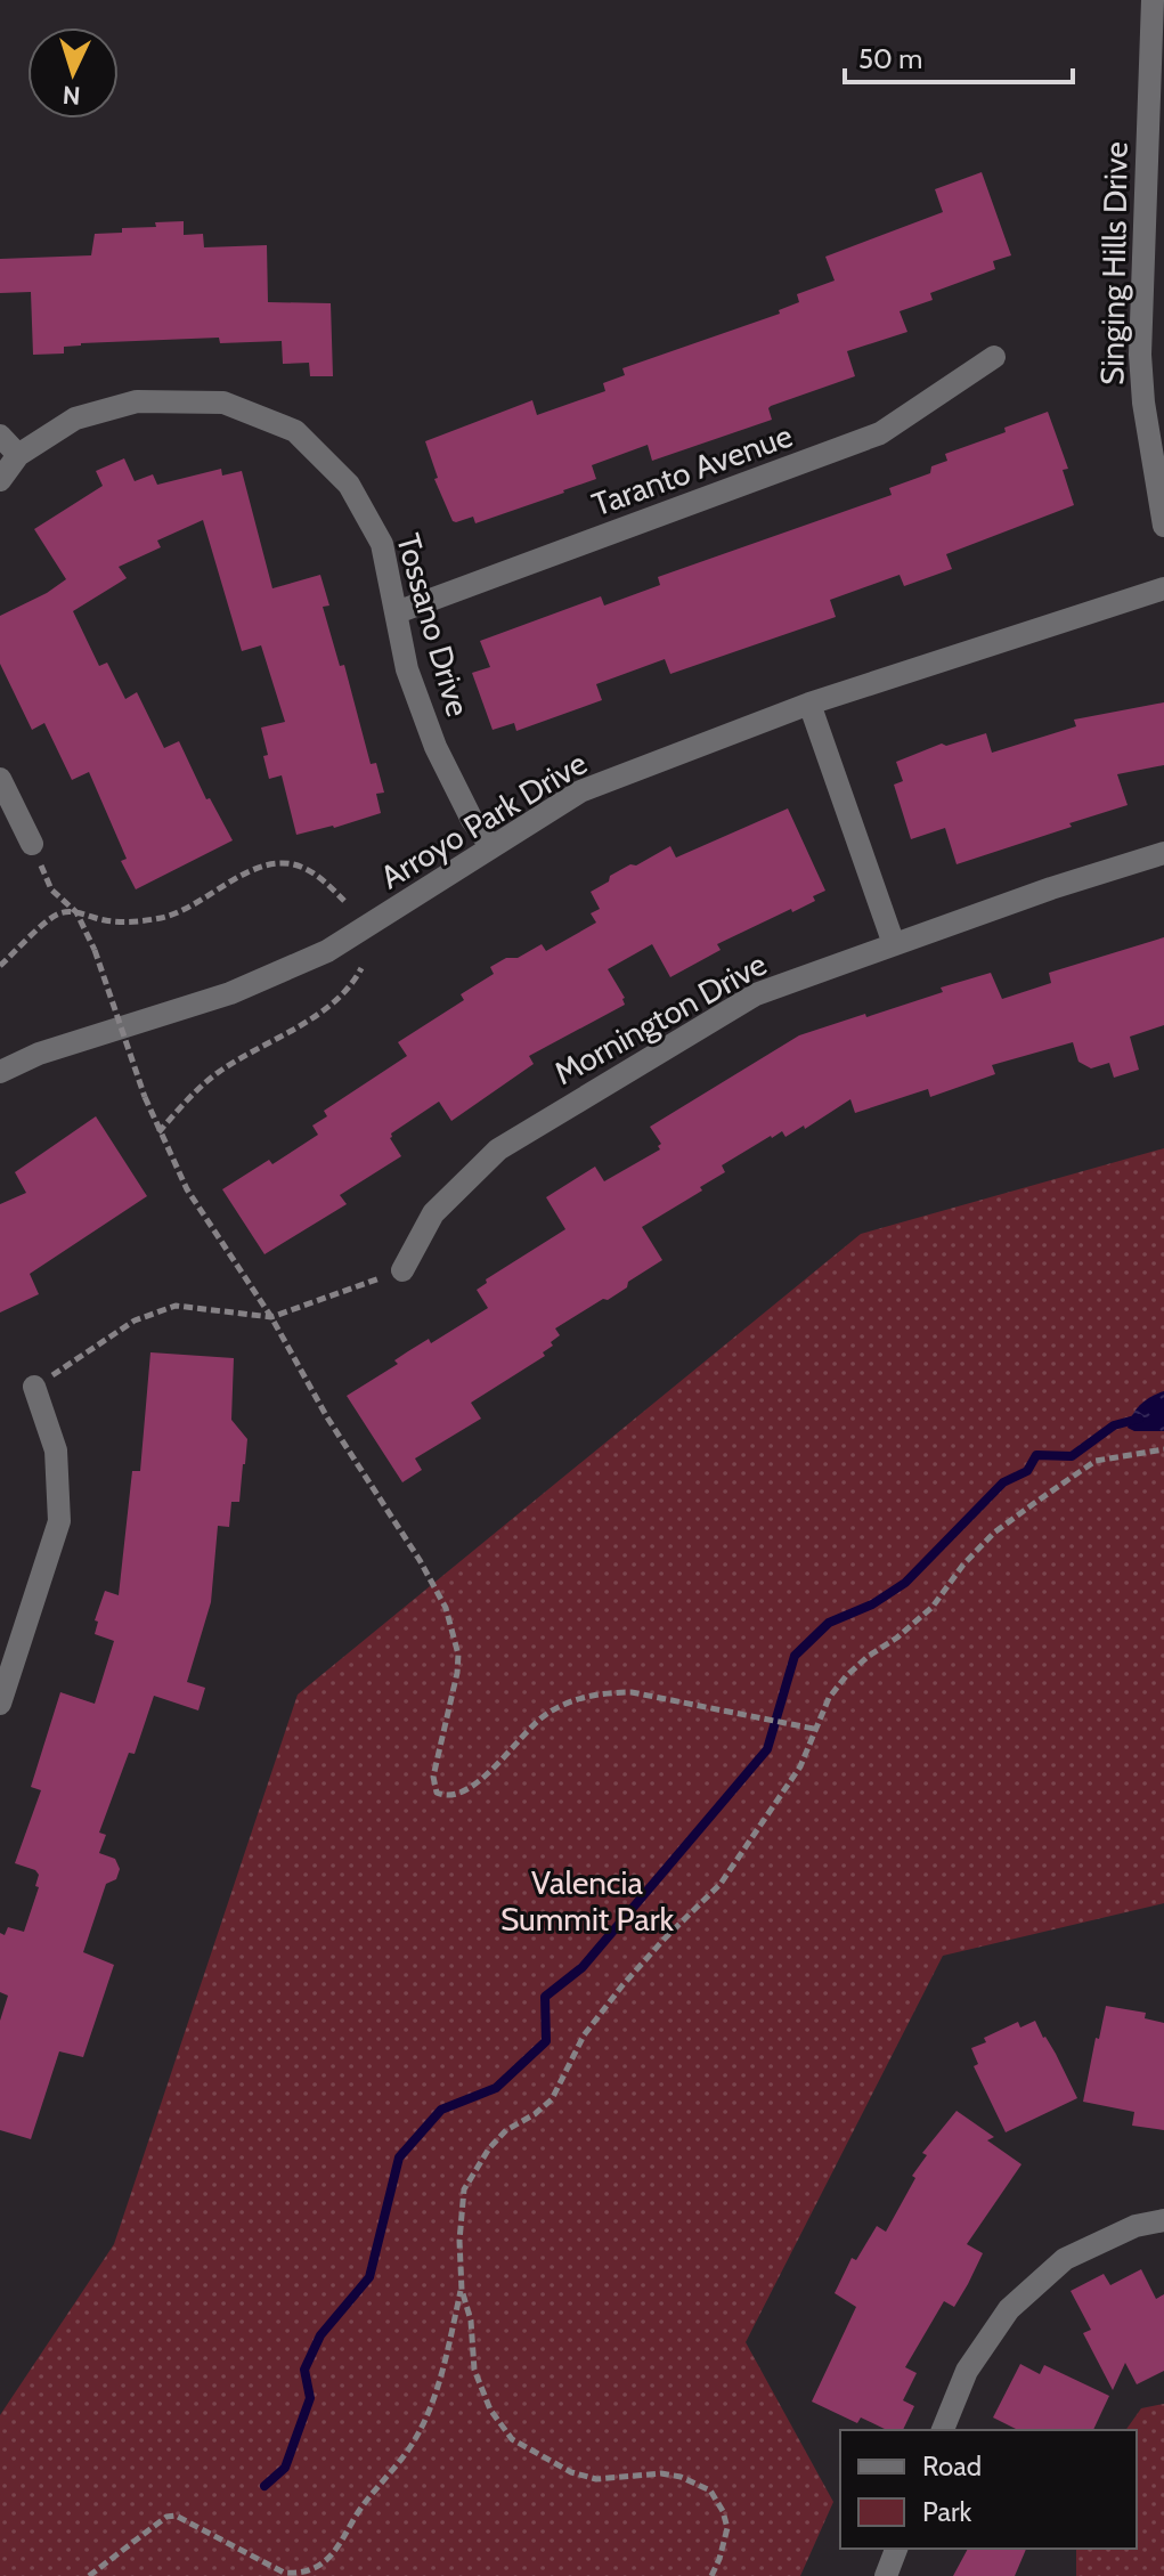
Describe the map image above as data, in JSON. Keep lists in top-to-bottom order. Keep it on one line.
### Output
{"streets":{"street":["Singing Hills Drive","Taranto Avenue","Tossano Drive","Arroyo Park Drive","Mornington Drive"]},"crossings":[["Taranto Avenue","Tossano Drive"],["Tossano Drive","Arroyo Park Drive"]],"parks":["Valencia Summit Park"],"legend":["Road","Park"],"scale_bar":"50 m","north":"bottom"}
